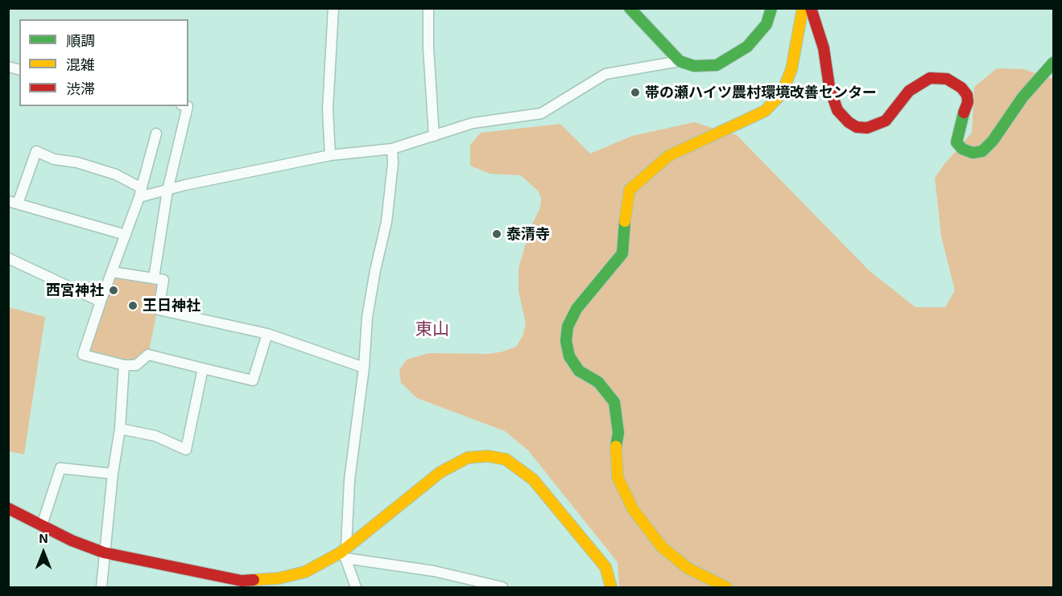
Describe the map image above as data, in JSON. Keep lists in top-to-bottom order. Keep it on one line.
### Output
{"districts":["東山"],"places":["帯の瀬ハイツ農村環境改善センター","泰清寺","西宮神社","王日神社"],"legend":["順調","混雑","渋滞"],"north":"top"}
